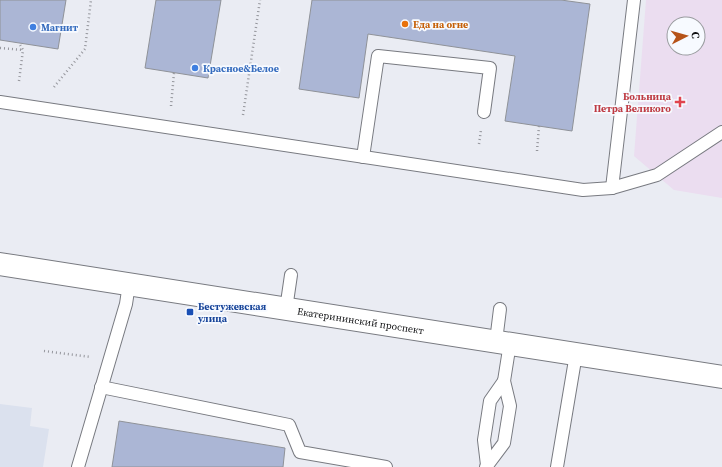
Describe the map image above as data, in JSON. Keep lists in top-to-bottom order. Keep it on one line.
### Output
{"streets":{"street":["Екатерининский проспект"]},"places":{"other":["Еда на огне","Магнит","Красное&Белое"],"health":["Больница Петра Великого"],"transit":["Бестужевская улица"]},"north":"right"}
